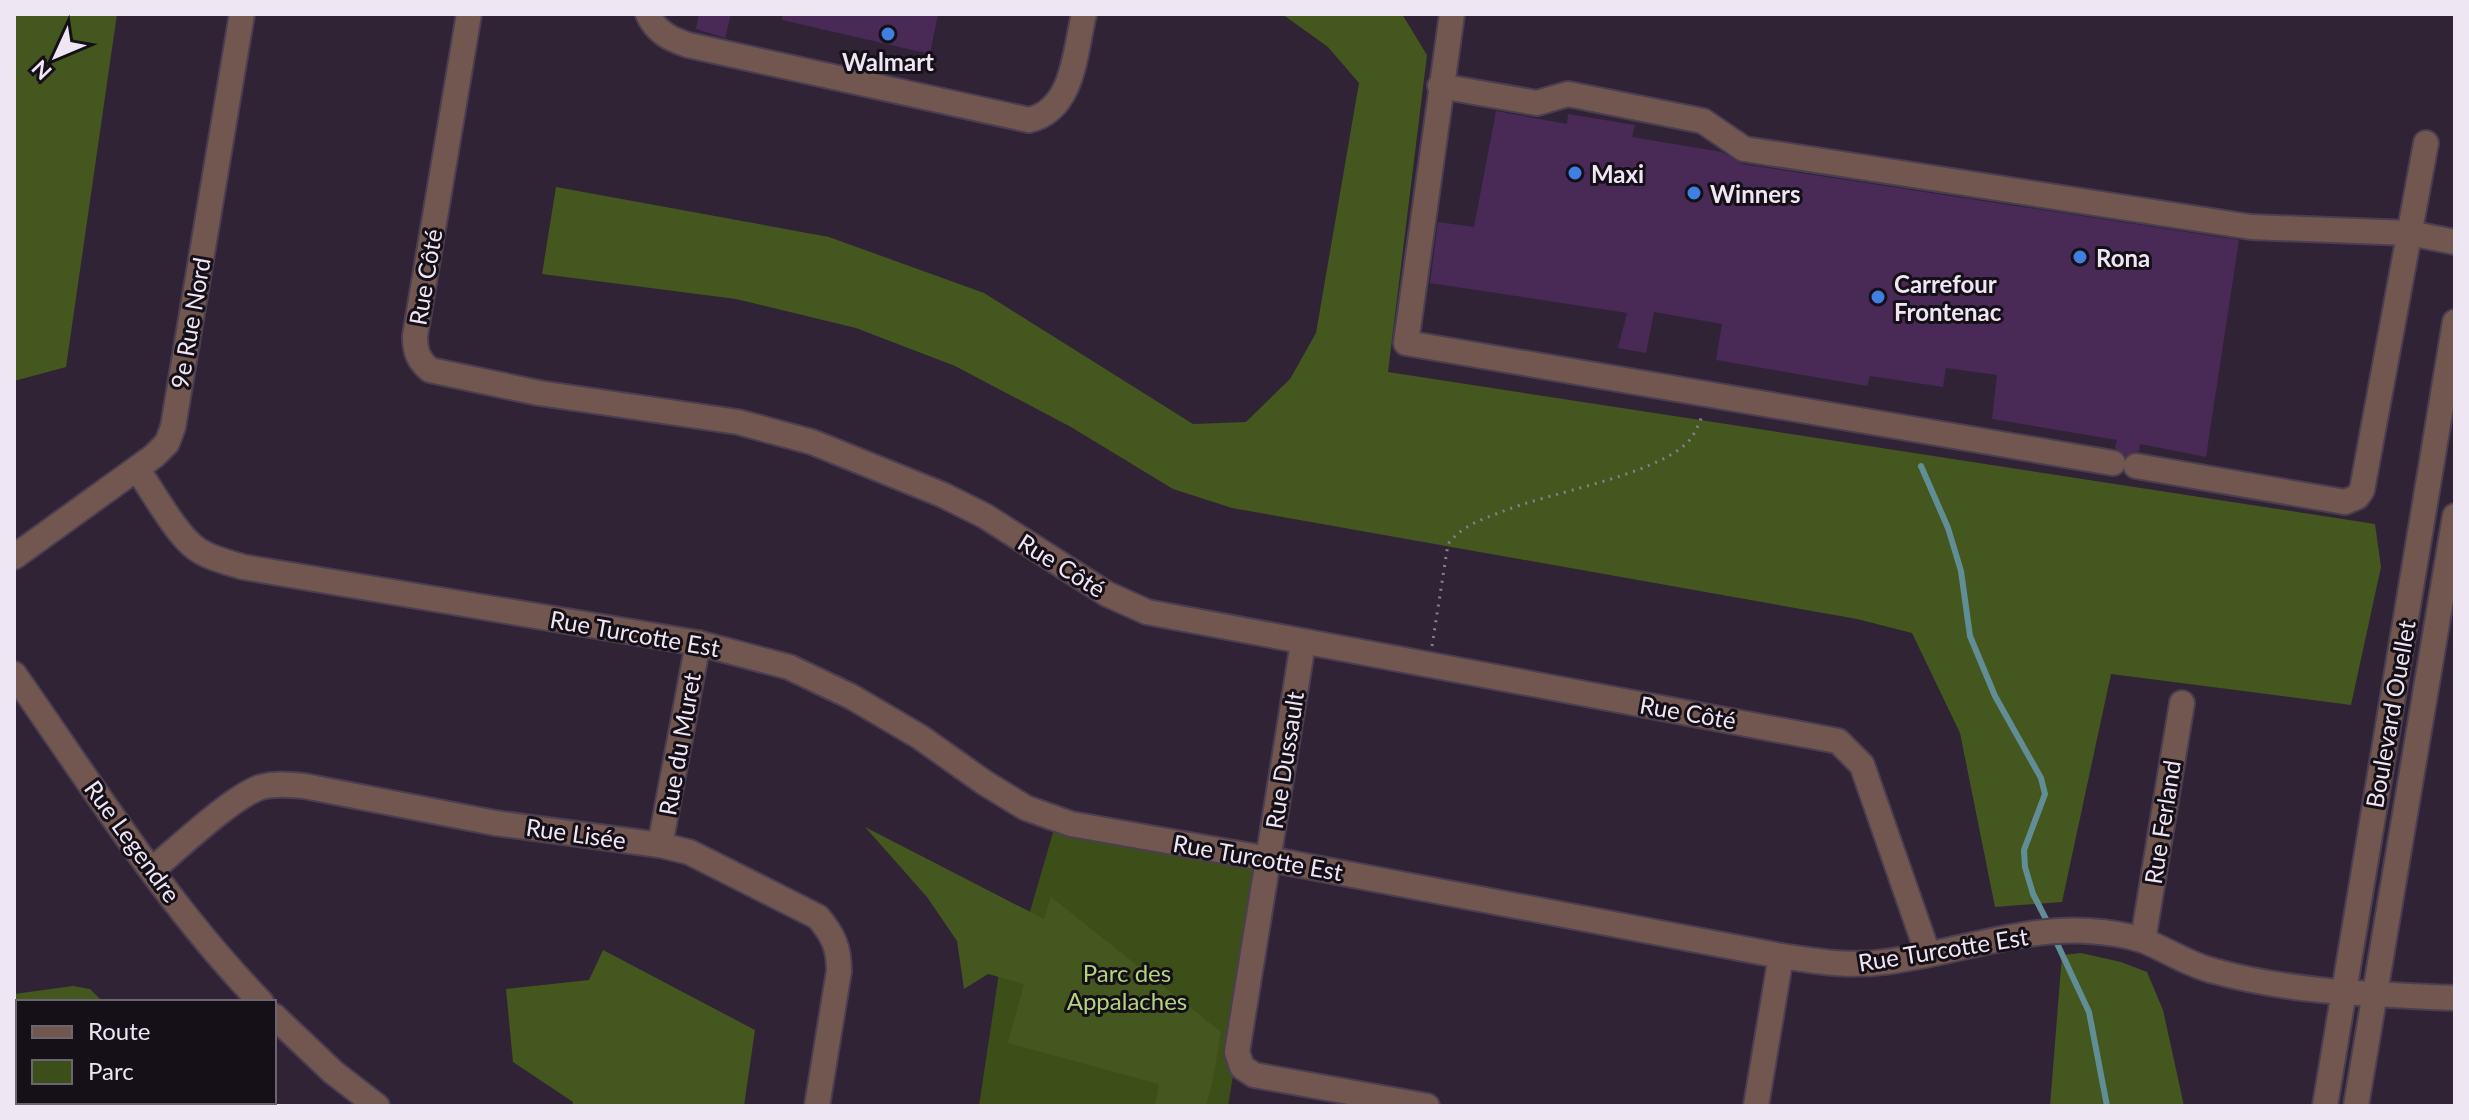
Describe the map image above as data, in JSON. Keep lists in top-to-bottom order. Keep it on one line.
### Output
{"streets":{"street":["Rue Côté","9e Rue Nord","Rue Turcotte Est","Boulevard Ouellet","Rue du Muret","Rue Dussault","Rue Ferland","Rue Lisée","Rue Legendre"]},"crossings":[["Rue Côté","Rue Turcotte Est"],["Rue Côté","Rue Dussault"],["9e Rue Nord","Rue Turcotte Est"],["Rue Turcotte Est","Boulevard Ouellet"],["Rue Turcotte Est","Rue du Muret"],["Rue Turcotte Est","Rue Dussault"],["Rue Turcotte Est","Rue Ferland"],["Rue du Muret","Rue Lisée"],["Rue Lisée","Rue Legendre"]],"parks":["Parc des Appalaches"],"places":["Walmart","Maxi","Winners","Rona","Carrefour Frontenac"],"legend":["Route","Parc"],"north":"bottom left"}
